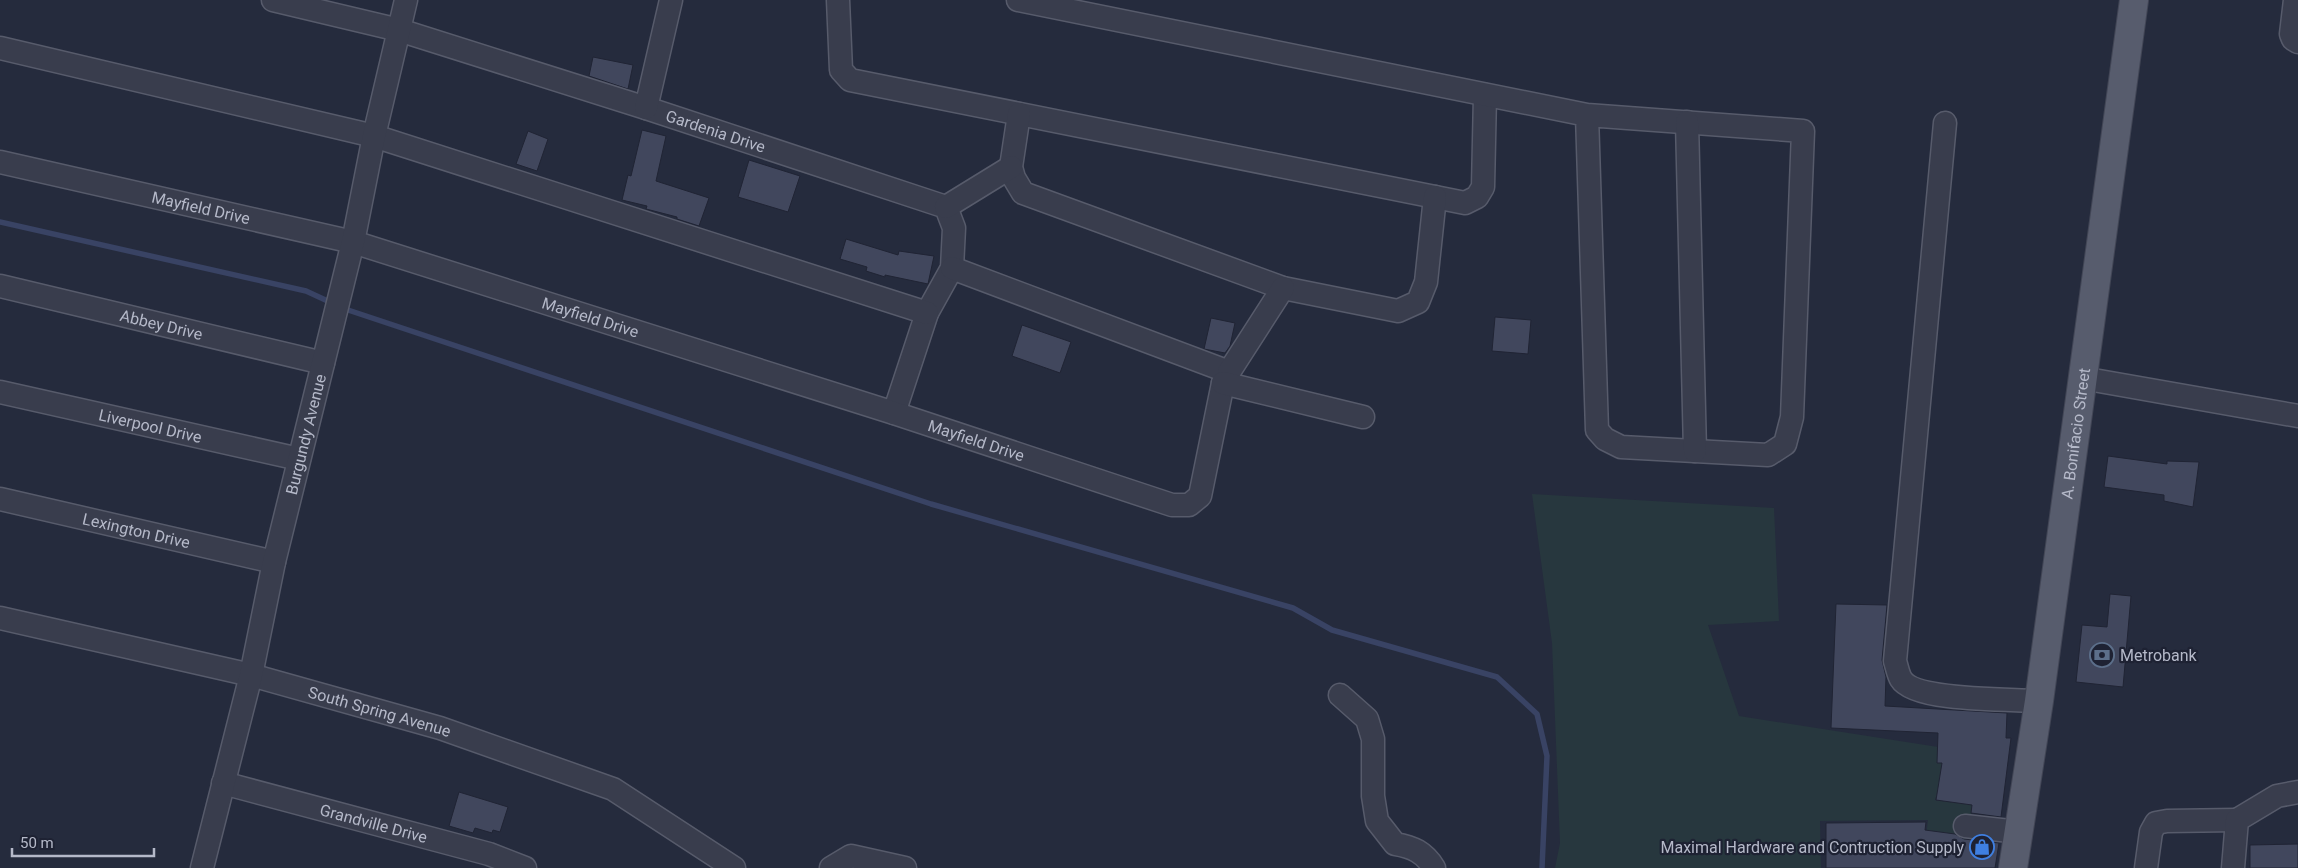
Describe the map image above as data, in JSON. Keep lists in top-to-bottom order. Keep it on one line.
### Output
{"streets":{"main road":["A. Bonifacio Street"],"street":["Gardenia Drive","Mayfield Drive","Abbey Drive","Liverpool Drive","Burgundy Avenue","Lexington Drive","South Spring Avenue","Grandville Drive"]},"crossings":[["Gardenia Drive","Burgundy Avenue"],["Mayfield Drive","Burgundy Avenue"],["Abbey Drive","Burgundy Avenue"],["Liverpool Drive","Burgundy Avenue"],["Burgundy Avenue","Lexington Drive"],["Burgundy Avenue","South Spring Avenue"],["Burgundy Avenue","Grandville Drive"]],"places":{"bank":["Metrobank"],"shop":["Maximal Hardware and Contruction Supply"]},"scale_bar":"50 m"}
